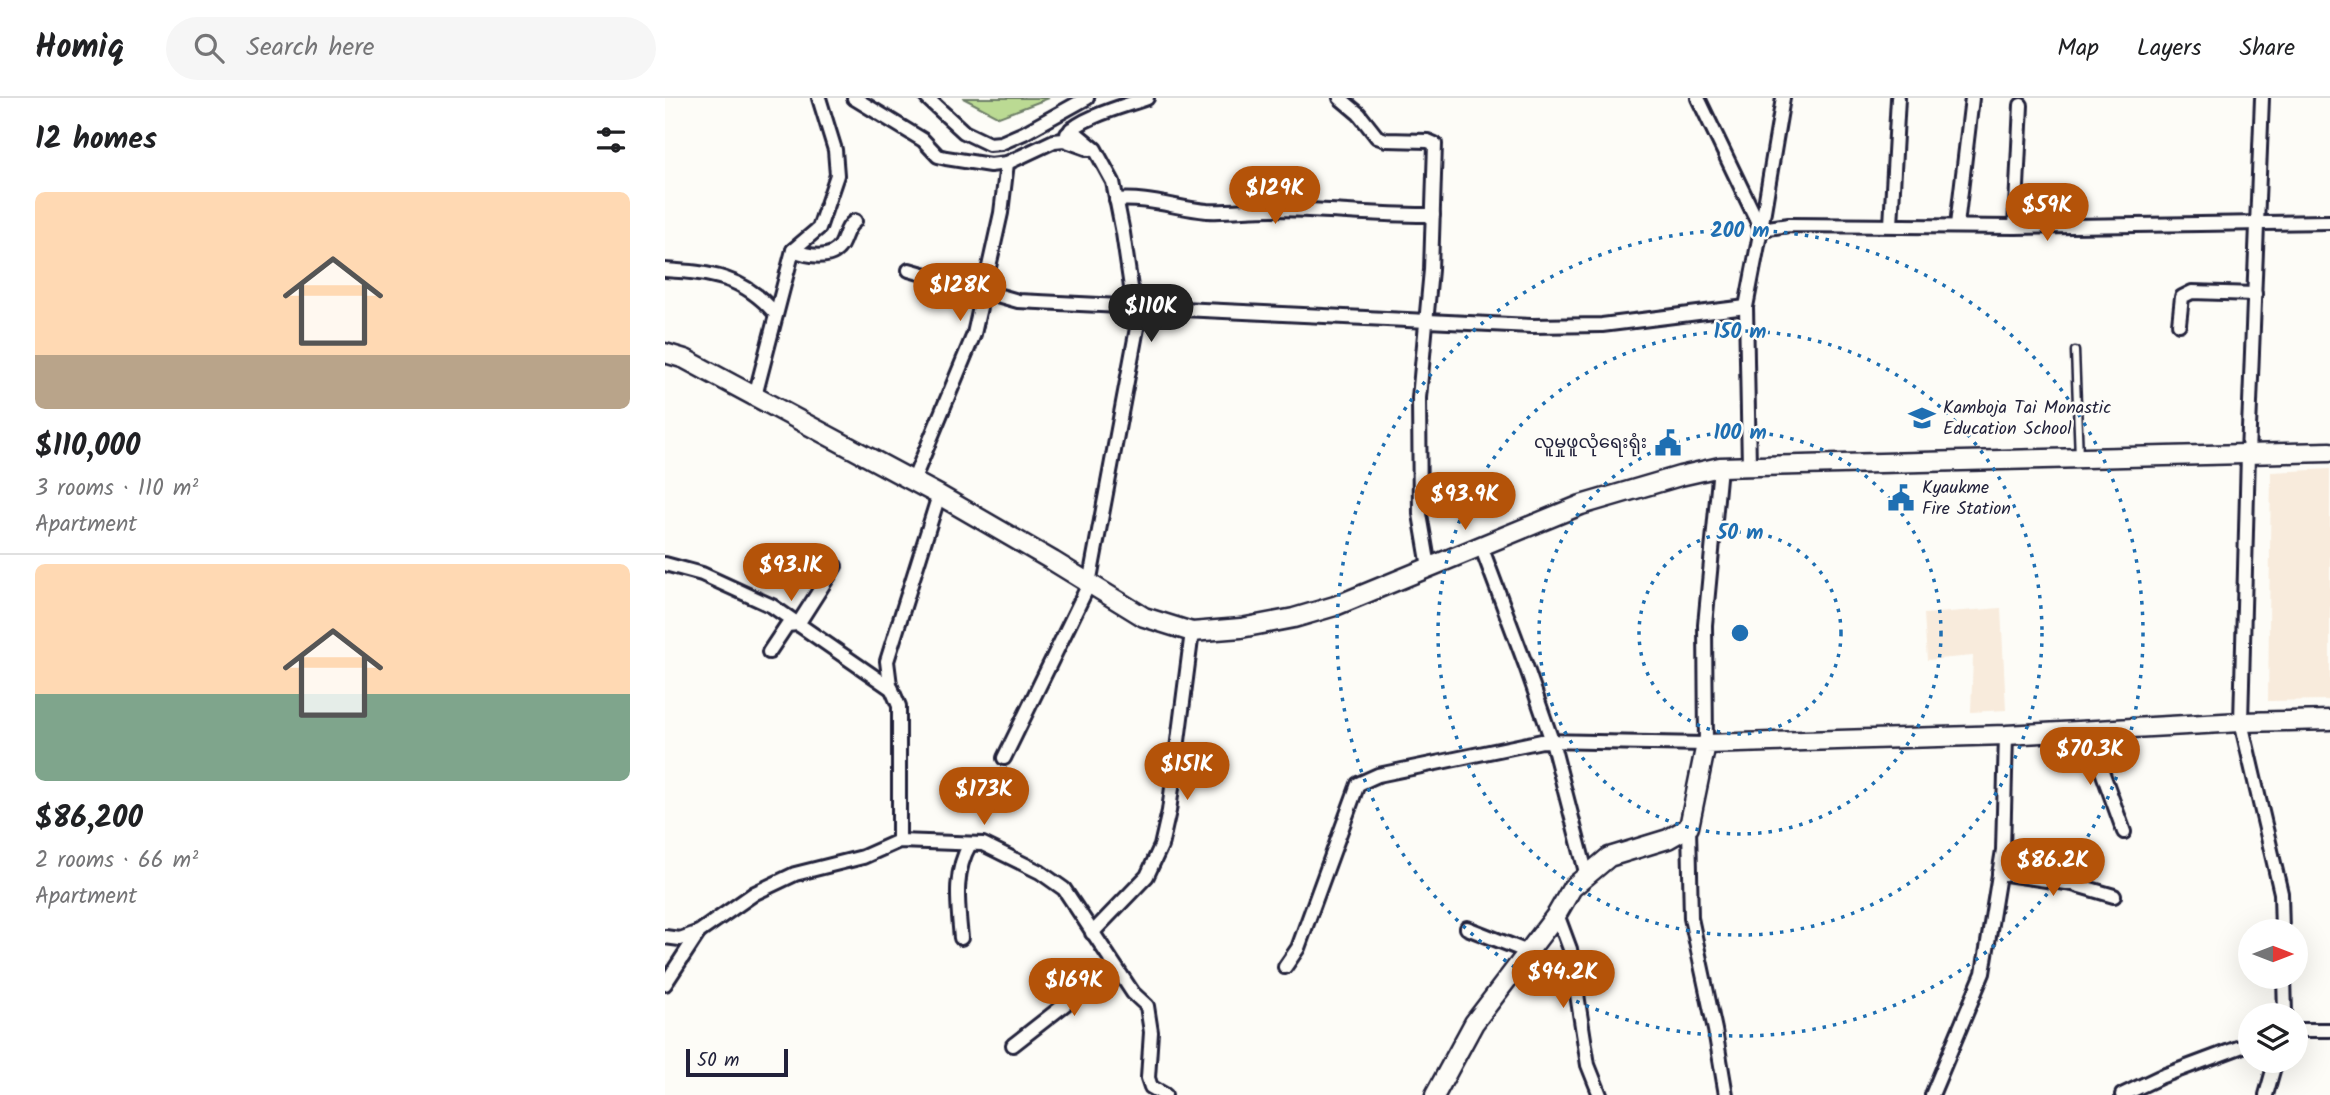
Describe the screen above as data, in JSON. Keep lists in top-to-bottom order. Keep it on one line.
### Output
{"places":{"school or university":["Kamboja Tai Monastic Education School"],"public building":["လူမှုဖူလုံရေးရုံး","Kyaukme Fire Station"]},"scale_bar":"50 m","north":"right","page":{"header":"Homiq","search":"Search here","nav":["Map","Layers","Share"],"heading":"12 homes","price":["$129K","$59K","$128K","$110K","$93.9K","$93.1K","$70.3K","$151K","$173K","$86.2K","$94.2K","$169K"],"list":[{"name":"$110,000","note":"3 rooms · 110 m² · Apartment"},{"name":"$86,200","note":"2 rooms · 66 m² · Apartment"}],"scale":"50 m"},"rings":["200 m","150 m","100 m","50 m"]}
